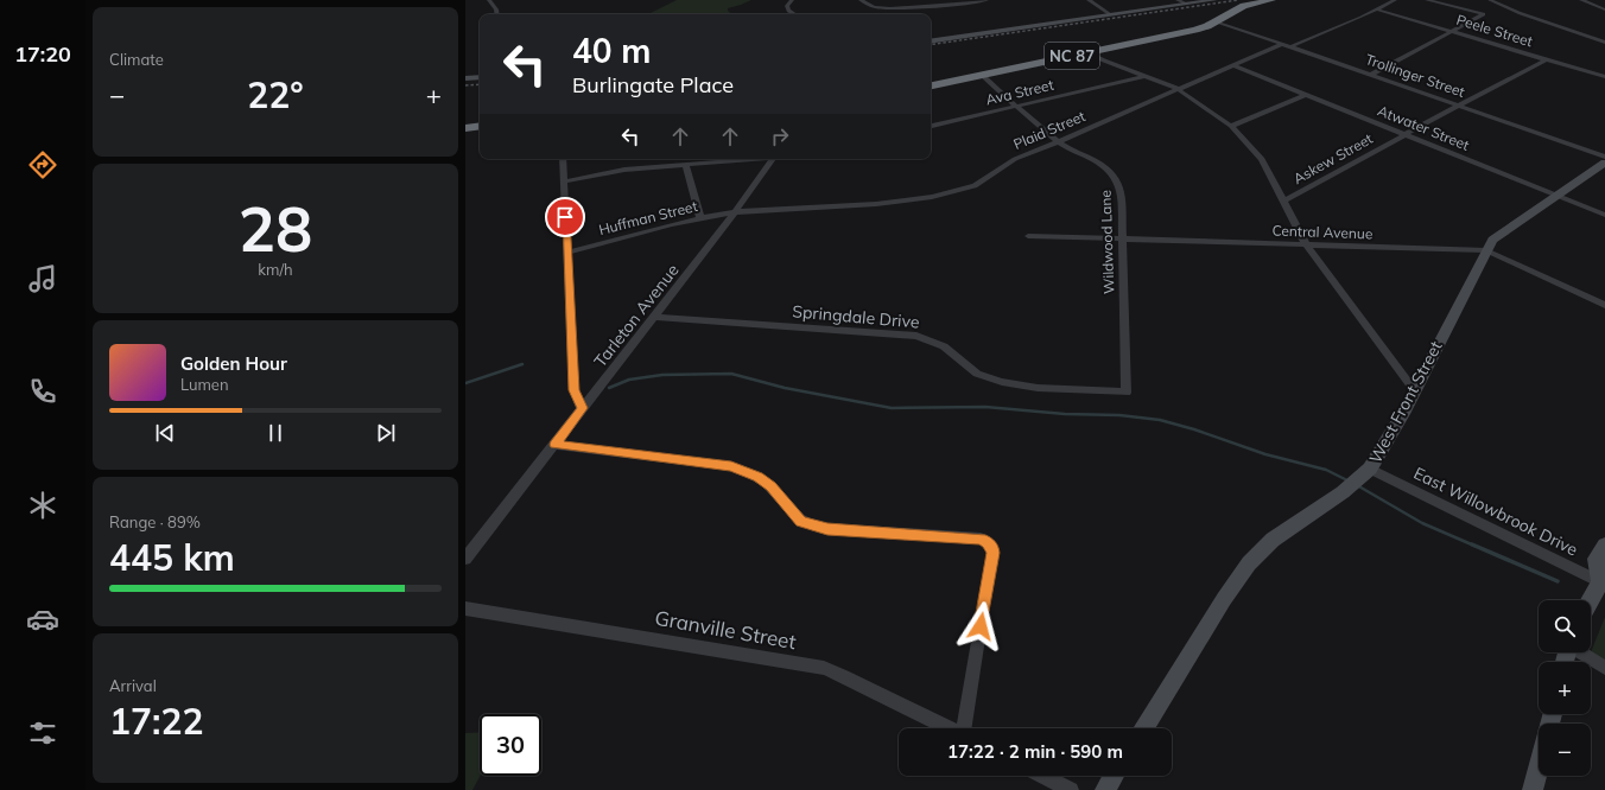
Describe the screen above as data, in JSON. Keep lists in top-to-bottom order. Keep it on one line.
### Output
{"streets":{"highway":["NC 87"],"street":["Peele Street","Trollinger Street","Ava Street","Atwater Street","Plaid Street","Askew Street","Huffman Street","Central Avenue","Wildwood Lane","Tarleton Avenue","Springdale Drive","West Front Street","East Willowbrook Drive","Granville Street"]},"crossings":[["Peele Street","Askew Street"],["NC 87","Trollinger Street"],["NC 87","Wildwood Lane"],["Trollinger Street","Plaid Street"],["Trollinger Street","Askew Street"],["Ava Street","Wildwood Lane"],["Atwater Street","Plaid Street"],["Atwater Street","Askew Street"],["Atwater Street","West Front Street"],["Plaid Street","Huffman Street"],["Plaid Street","Wildwood Lane"],["Plaid Street","Tarleton Avenue"],["Huffman Street","Tarleton Avenue"],["Central Avenue","Wildwood Lane"],["Central Avenue","West Front Street"],["Wildwood Lane","Springdale Drive"],["Tarleton Avenue","Springdale Drive"],["West Front Street","East Willowbrook Drive"]],"page":{"tabs":"17:20","tile":["Climate",["28","km/h"],["Range · 89%","445 km"],["Arrival","17:22"]],"turn":["40 m","Burlingate Place"],"heat":["−","22°","+"],"song":["Golden Hour","Lumen"],"map_buttons":["+","−"],"limit":"30","trip":"17:22 · 2 min · 590 m"}}
